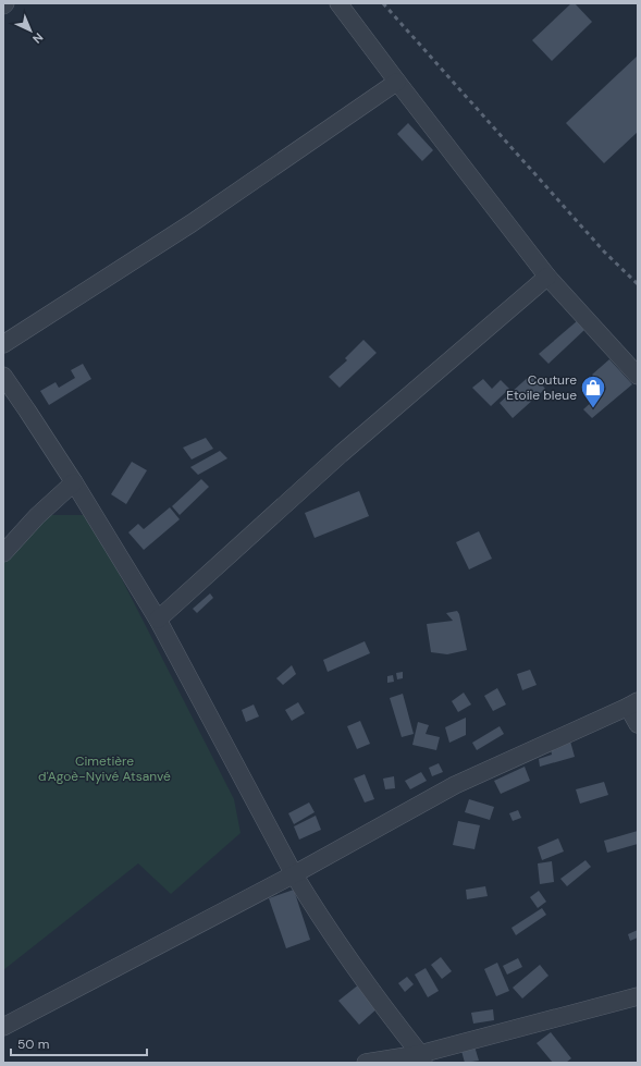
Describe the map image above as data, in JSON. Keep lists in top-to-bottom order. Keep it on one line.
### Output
{"parks":["Cimetière d'Agoè-Nyivé Atsanvé"],"places":{"shop":["Couture Etoile bleue"]},"scale_bar":"50 m","north":"bottom right"}
